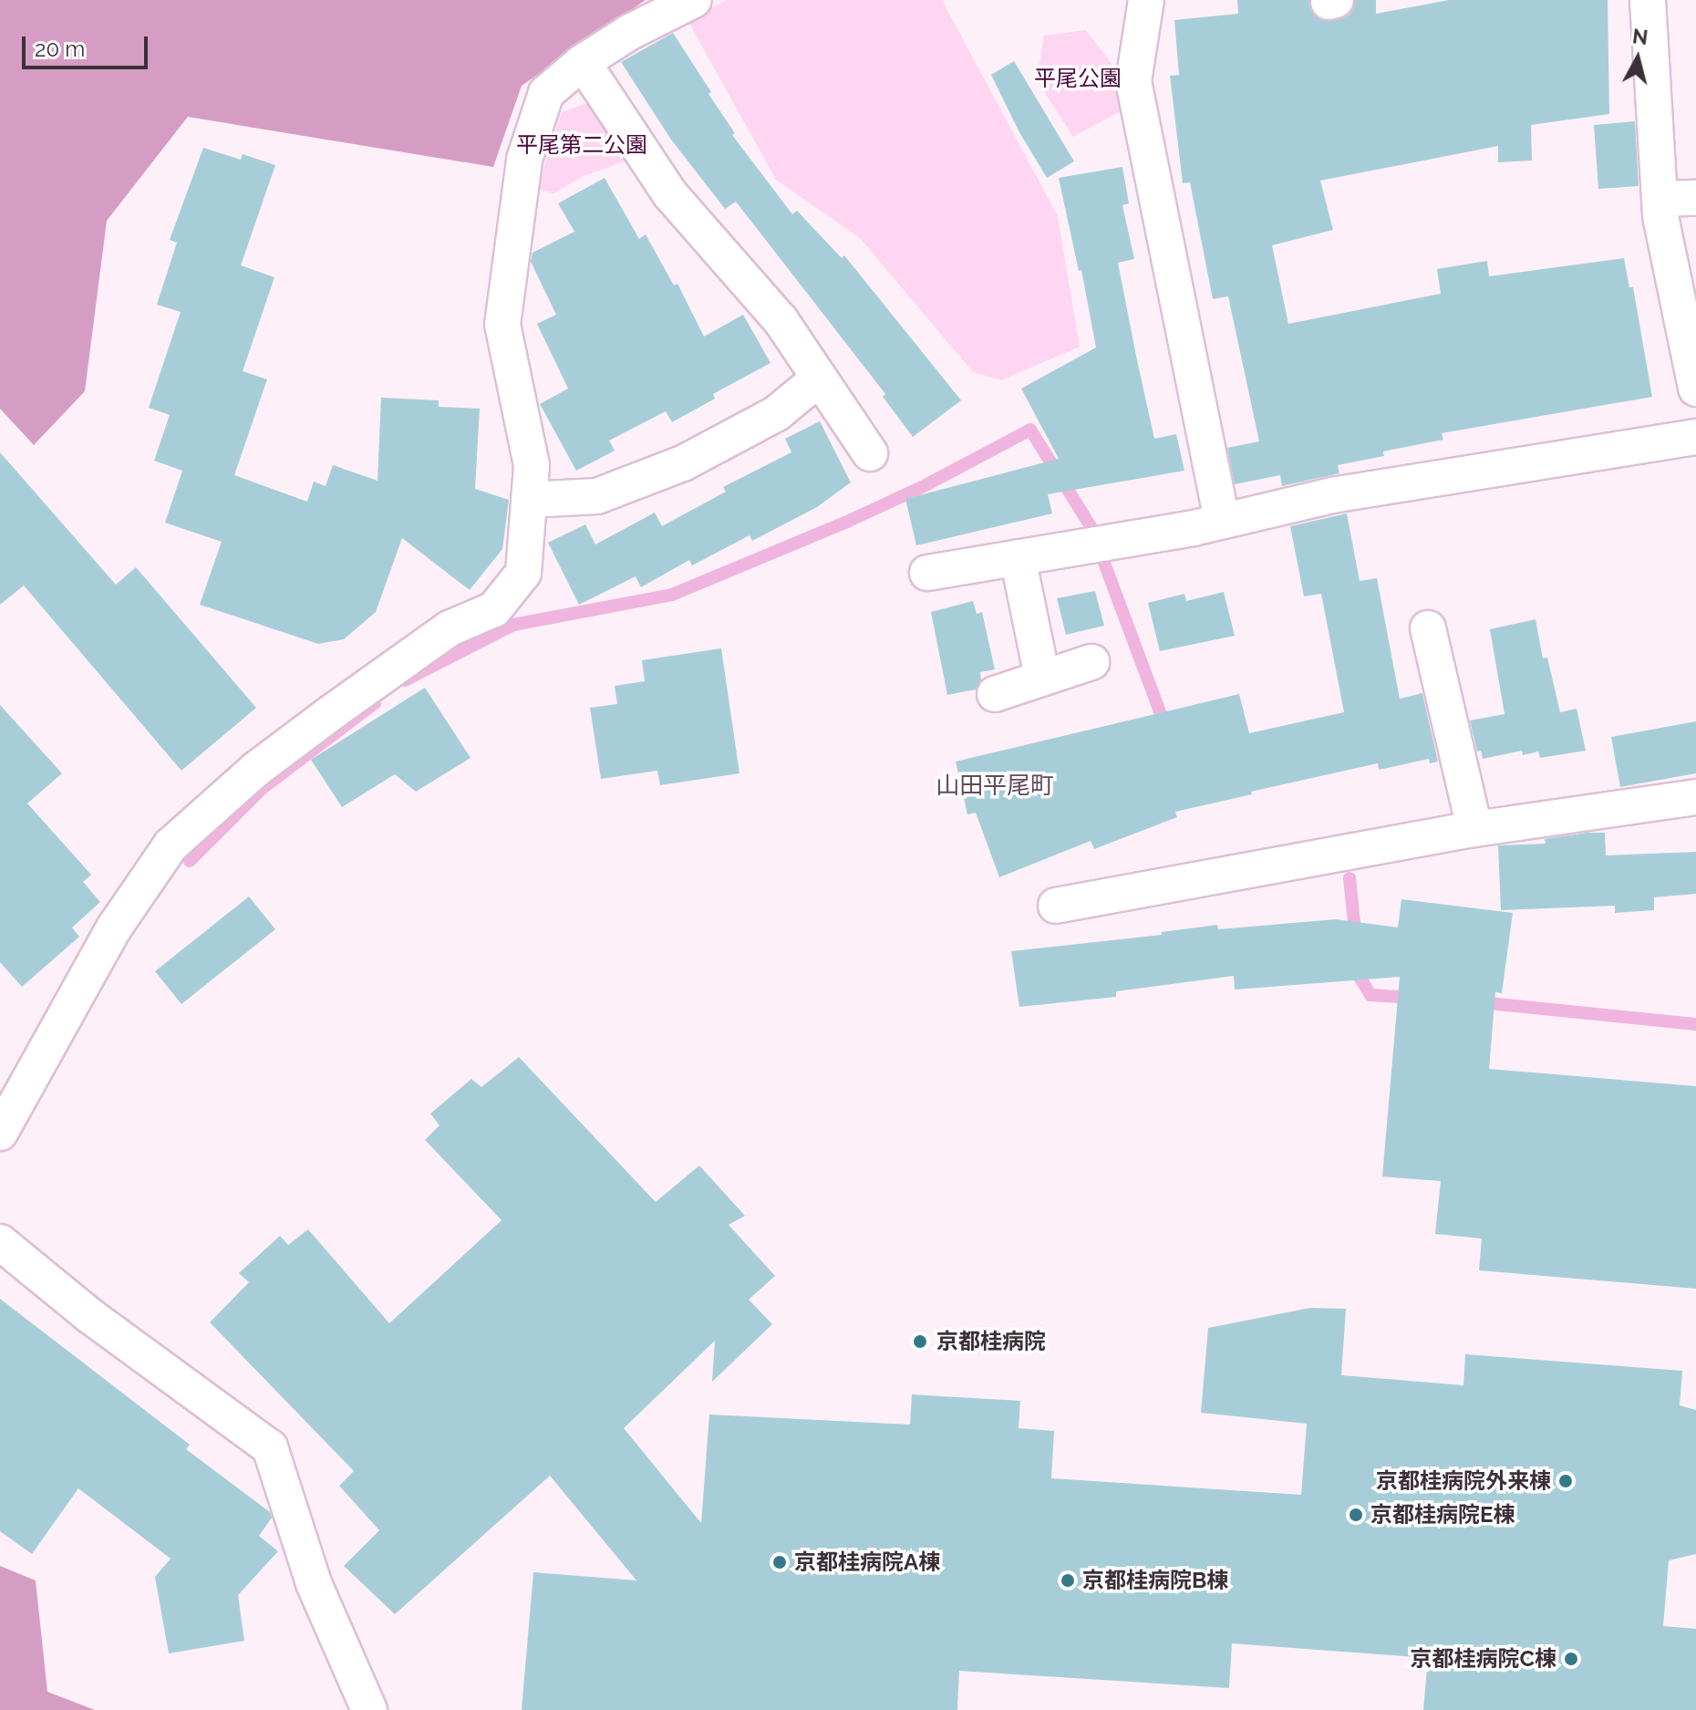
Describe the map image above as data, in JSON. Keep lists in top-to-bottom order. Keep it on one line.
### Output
{"districts":["山田平尾町"],"parks":["平尾公園","平尾第二公園"],"places":["京都桂病院","京都桂病院外来棟","京都桂病院E棟","京都桂病院A棟","京都桂病院B棟","京都桂病院C棟"],"scale_bar":"20 m","north":"top"}
